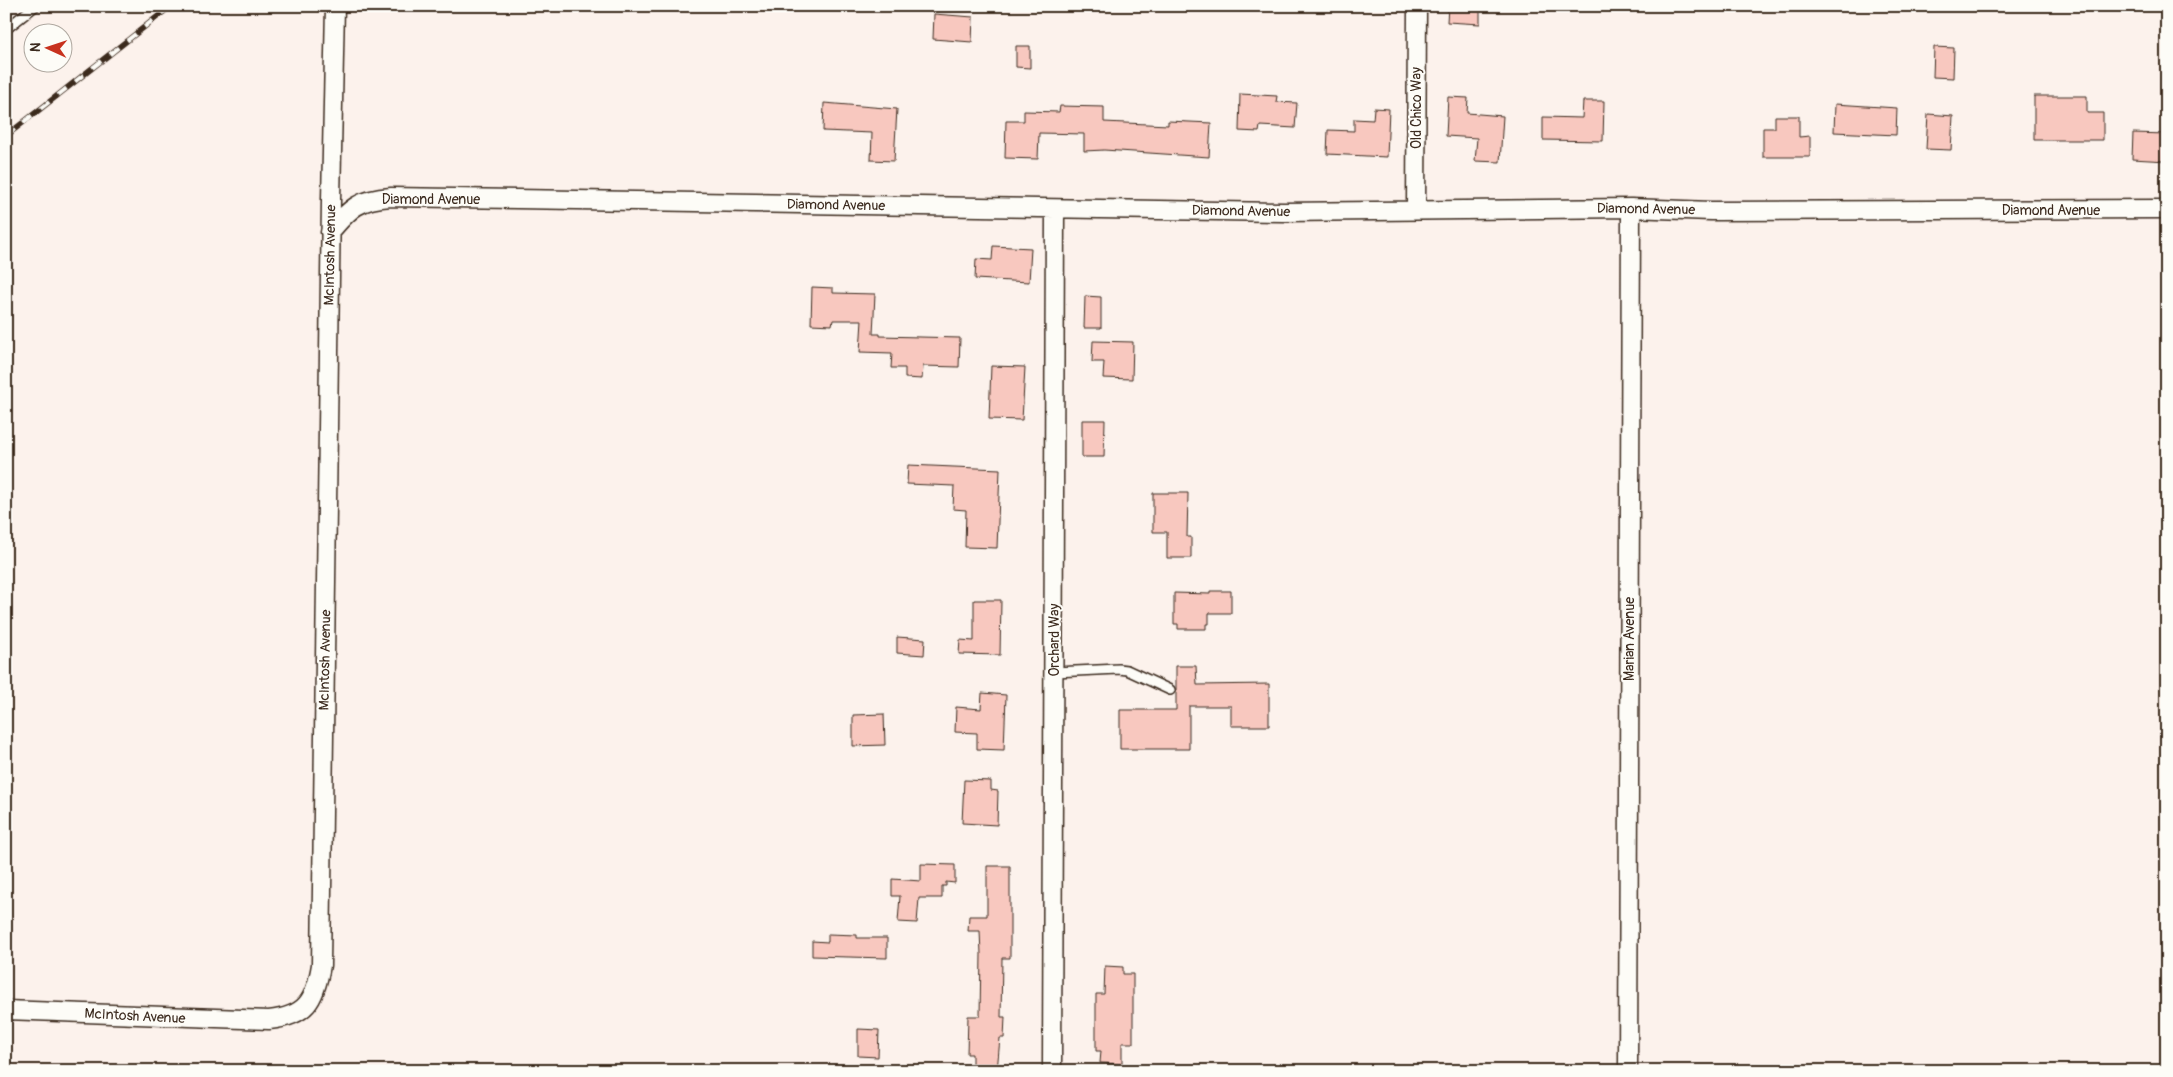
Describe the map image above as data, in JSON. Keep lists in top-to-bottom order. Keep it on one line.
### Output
{"streets":{"street":["Old Chico Way","Diamond Avenue","McIntosh Avenue","Marian Avenue","Orchard Way"]},"crossings":[["Old Chico Way","Diamond Avenue"],["Diamond Avenue","McIntosh Avenue"],["Diamond Avenue","Marian Avenue"],["Diamond Avenue","Orchard Way"]],"north":"left"}
